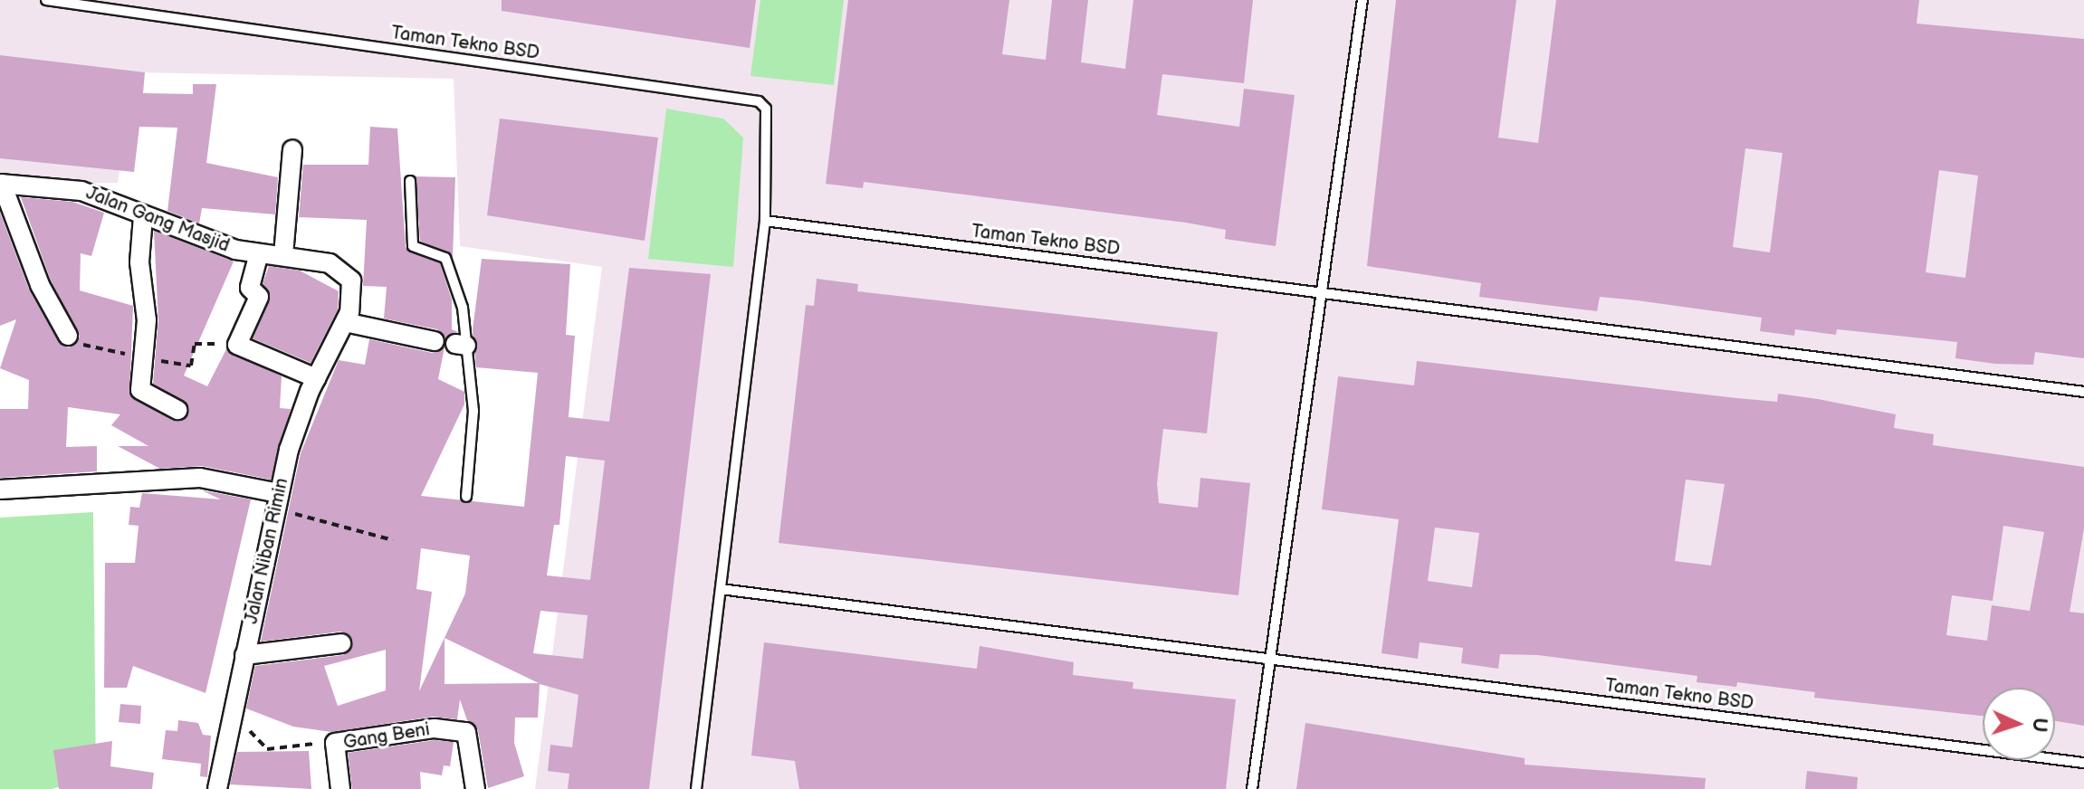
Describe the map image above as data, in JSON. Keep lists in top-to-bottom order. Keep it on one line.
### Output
{"streets":{"street":["Jalan Gang Masjid","Jalan Niban Rimin","Gang Beni"],"lane":["Taman Tekno BSD"]},"crossings":[["Jalan Gang Masjid","Jalan Niban Rimin"]],"north":"right"}
